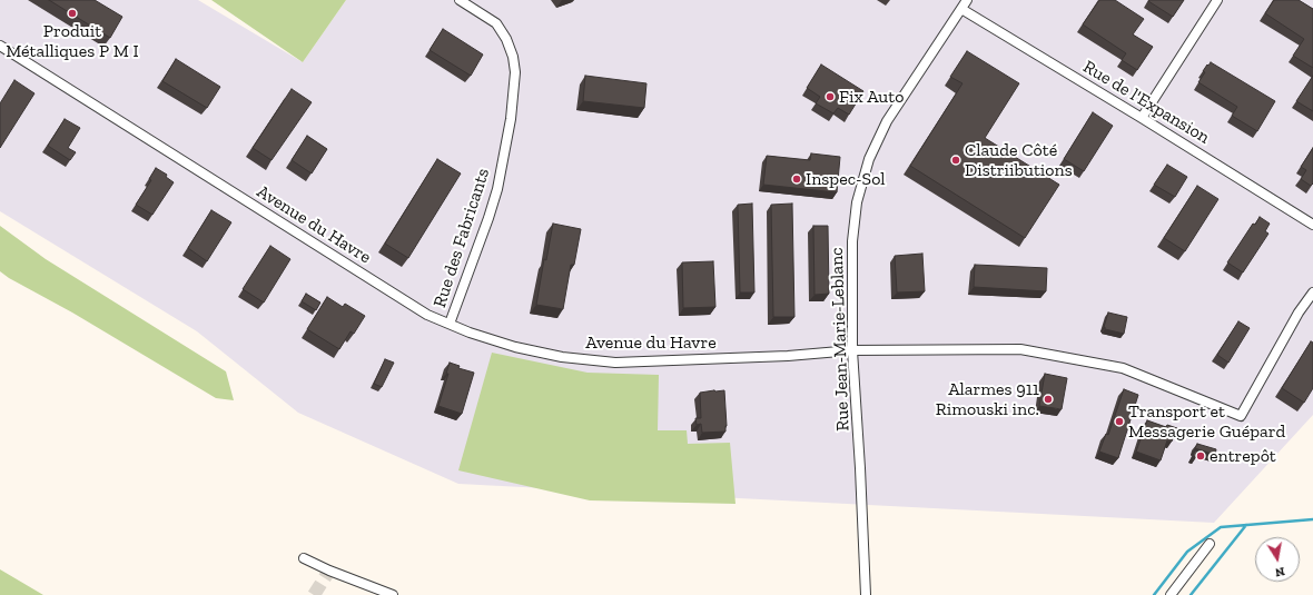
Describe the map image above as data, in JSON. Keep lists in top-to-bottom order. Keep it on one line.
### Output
{"streets":{"street":["Rue de l'Expansion","Avenue du Havre","Rue des Fabricants","Rue Jean-Marie-Leblanc"]},"crossings":[["Rue de l'Expansion","Rue Jean-Marie-Leblanc"],["Avenue du Havre","Rue des Fabricants"],["Avenue du Havre","Rue Jean-Marie-Leblanc"]],"places":["Produit Métalliques P M I","Fix Auto","Claude Côté Distriibutions","Inspec-Sol","Alarmes 911 Rimouski inc.","Transport et Messagerie Guépard","entrepôt"],"north":"bottom"}
